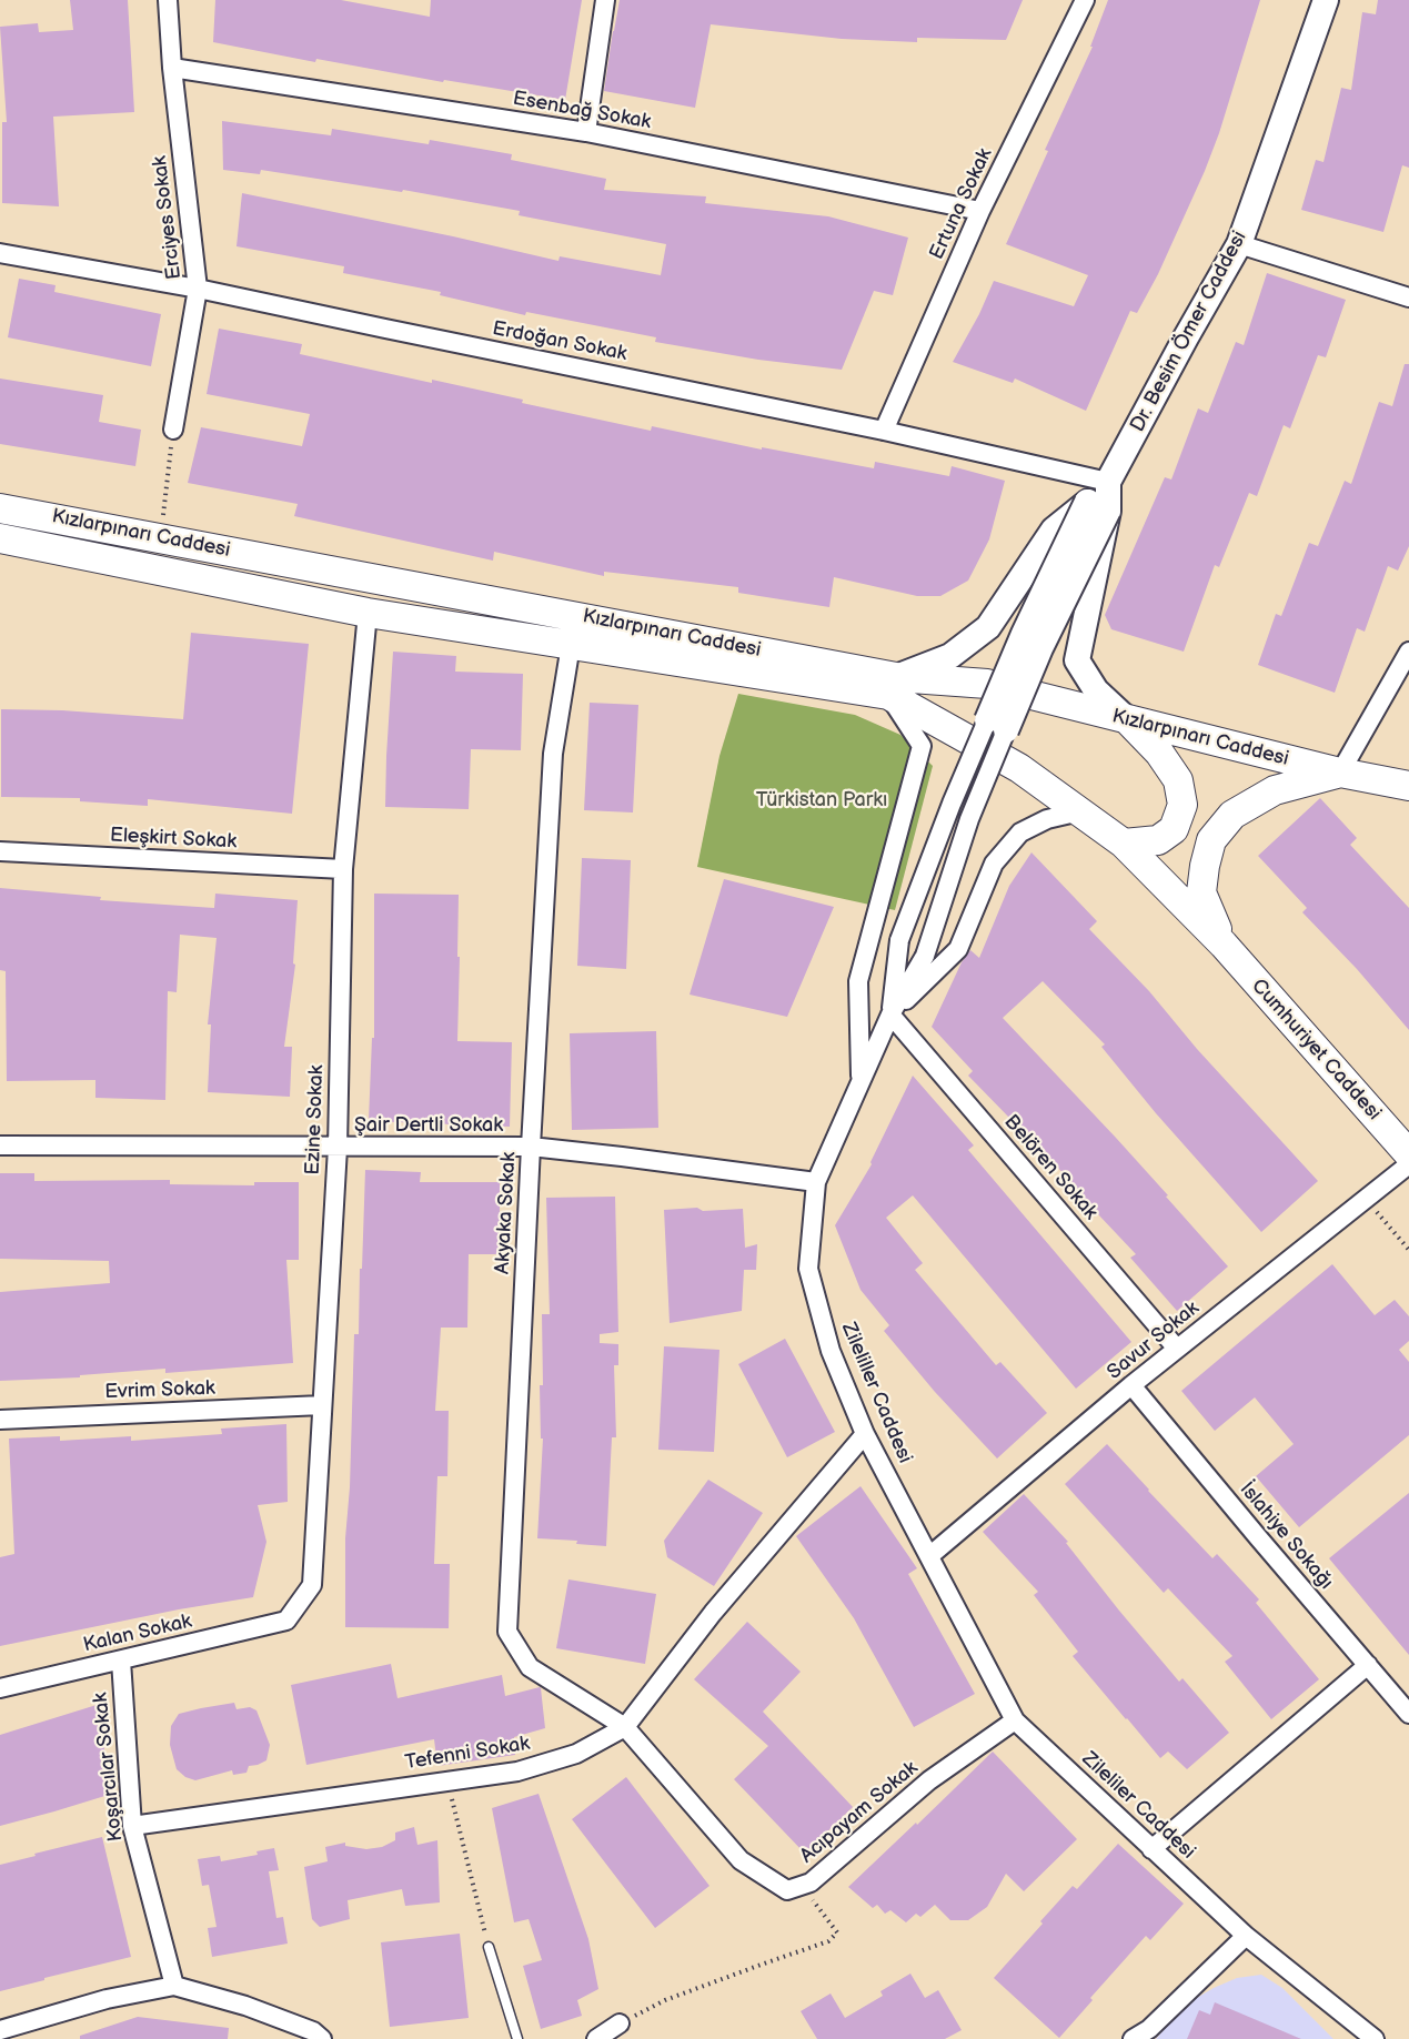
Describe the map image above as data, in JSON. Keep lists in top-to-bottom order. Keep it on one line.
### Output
{"streets":{"main road":["Dr. Besim Ömer Caddesi","Kızlarpınarı Caddesi","Cumhuriyet Caddesi"],"street":["Esenbağ Sokak","Ertuna Sokak","Erciyes Sokak","Erdoğan Sokak","Eleşkirt Sokak","Ezine Sokak","Şair Dertli Sokak","Belören Sokak","Akyaka Sokak","Savur Sokak","Evrim Sokak","Zileliller Caddesi","İslahiye Sokağı","Kalan Sokak","Tefenni Sokak","Koşarcılar Sokak","Zileliler Caddesi","Acıpayam Sokak"]},"crossings":[["Esenbağ Sokak","Ertuna Sokak"],["Esenbağ Sokak","Erciyes Sokak"],["Ertuna Sokak","Erdoğan Sokak"],["Erciyes Sokak","Erdoğan Sokak"],["Dr. Besim Ömer Caddesi","Erdoğan Sokak"],["Kızlarpınarı Caddesi","Cumhuriyet Caddesi"],["Kızlarpınarı Caddesi","Ezine Sokak"],["Kızlarpınarı Caddesi","Akyaka Sokak"],["Eleşkirt Sokak","Ezine Sokak"],["Ezine Sokak","Şair Dertli Sokak"],["Ezine Sokak","Evrim Sokak"],["Ezine Sokak","Kalan Sokak"],["Şair Dertli Sokak","Akyaka Sokak"],["Şair Dertli Sokak","Zileliller Caddesi"],["Belören Sokak","Savur Sokak"],["Belören Sokak","Zileliller Caddesi"],["Akyaka Sokak","Tefenni Sokak"],["Akyaka Sokak","Acıpayam Sokak"],["Savur Sokak","Zileliller Caddesi"],["Savur Sokak","İslahiye Sokağı"],["Savur Sokak","Zileliler Caddesi"],["Zileliller Caddesi","Tefenni Sokak"],["Zileliller Caddesi","Zileliler Caddesi"],["Kalan Sokak","Koşarcılar Sokak"],["Tefenni Sokak","Koşarcılar Sokak"],["Tefenni Sokak","Acıpayam Sokak"],["Zileliler Caddesi","Acıpayam Sokak"]],"parks":["Türkistan Parkı"]}
